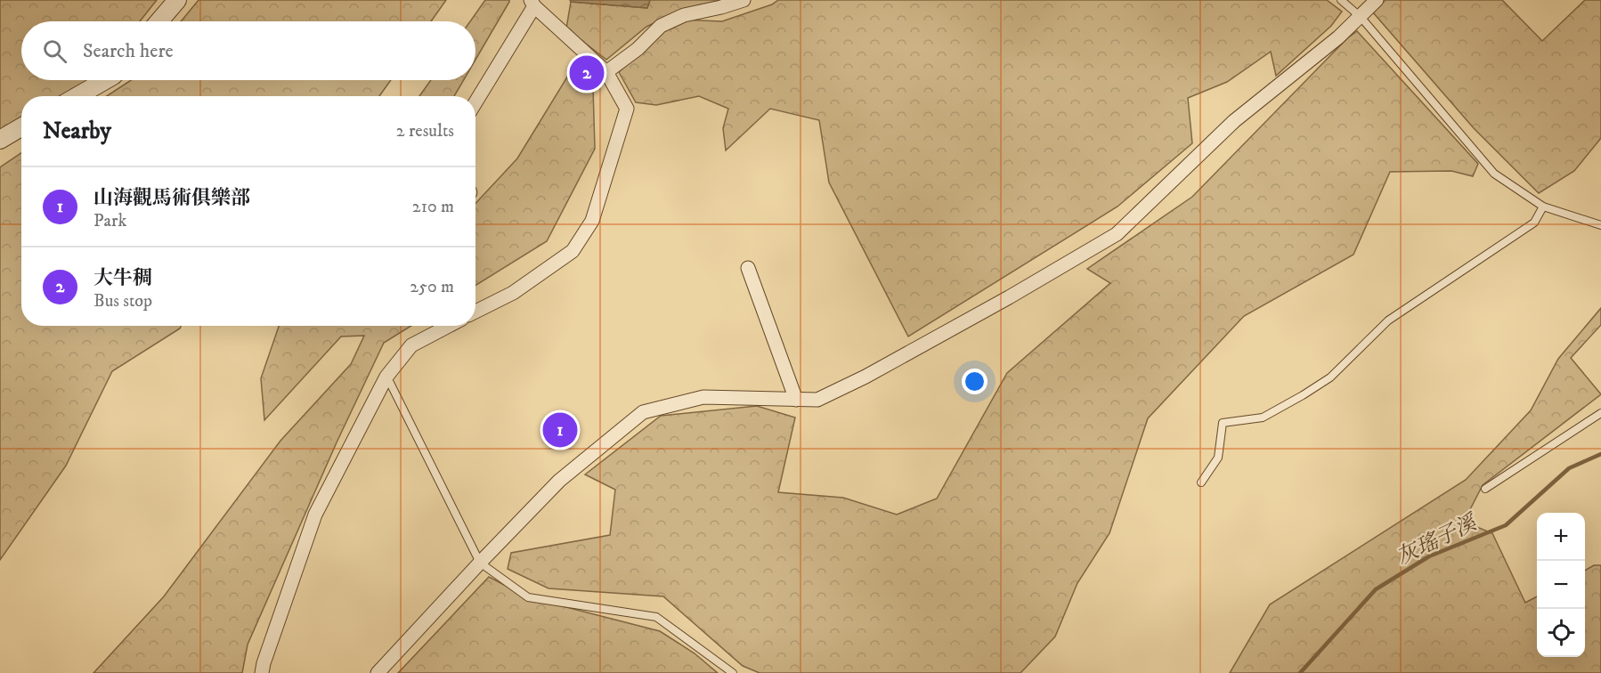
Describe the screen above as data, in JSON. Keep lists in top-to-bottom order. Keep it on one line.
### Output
{"water":["灰瑤子溪"],"page":{"search":"Search here","pins":["2","1"],"heading":["Nearby","2 results"],"list":[{"mark":"1","name":"山海觀馬術俱樂部","note":"Park","value":"210 m"},{"mark":"2","name":"大牛稠","note":"Bus stop","value":"250 m"}],"map_buttons":["+","−"]}}
